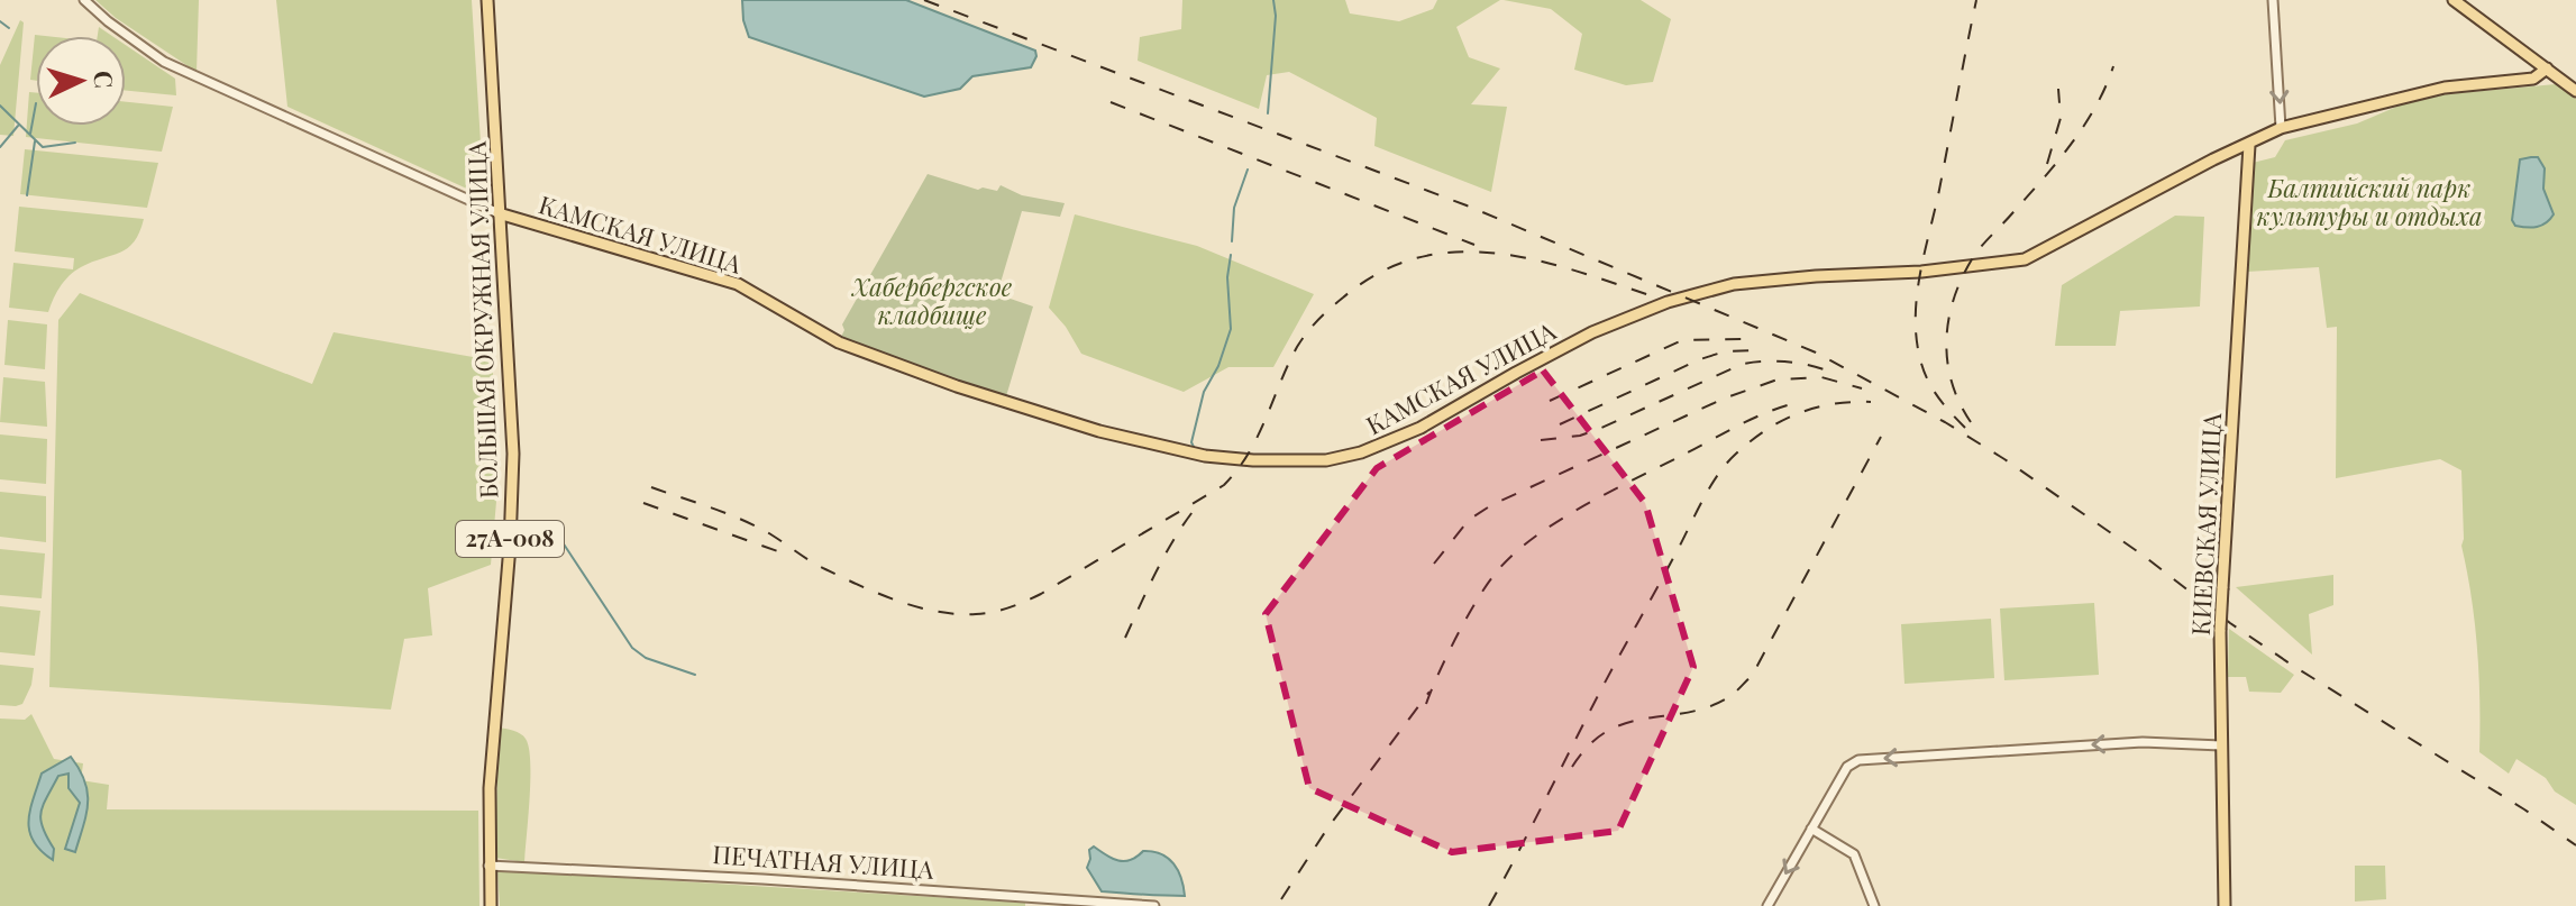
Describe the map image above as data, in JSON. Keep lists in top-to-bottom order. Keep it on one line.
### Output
{"streets":{"main road":["КАМСКАЯ УЛИЦА","БОЛЬШАЯ ОКРУЖНАЯ УЛИЦА","КИЕВСКАЯ УЛИЦА","27А-008"],"street":["ПЕЧАТНАЯ УЛИЦА"]},"crossings":[["КАМСКАЯ УЛИЦА","БОЛЬШАЯ ОКРУЖНАЯ УЛИЦА"],["КАМСКАЯ УЛИЦА","КИЕВСКАЯ УЛИЦА"],["БОЛЬШАЯ ОКРУЖНАЯ УЛИЦА","ПЕЧАТНАЯ УЛИЦА"]],"parks":["Балтийский парк культуры и отдыха","Хабербергское кладбище"],"north":"right"}
